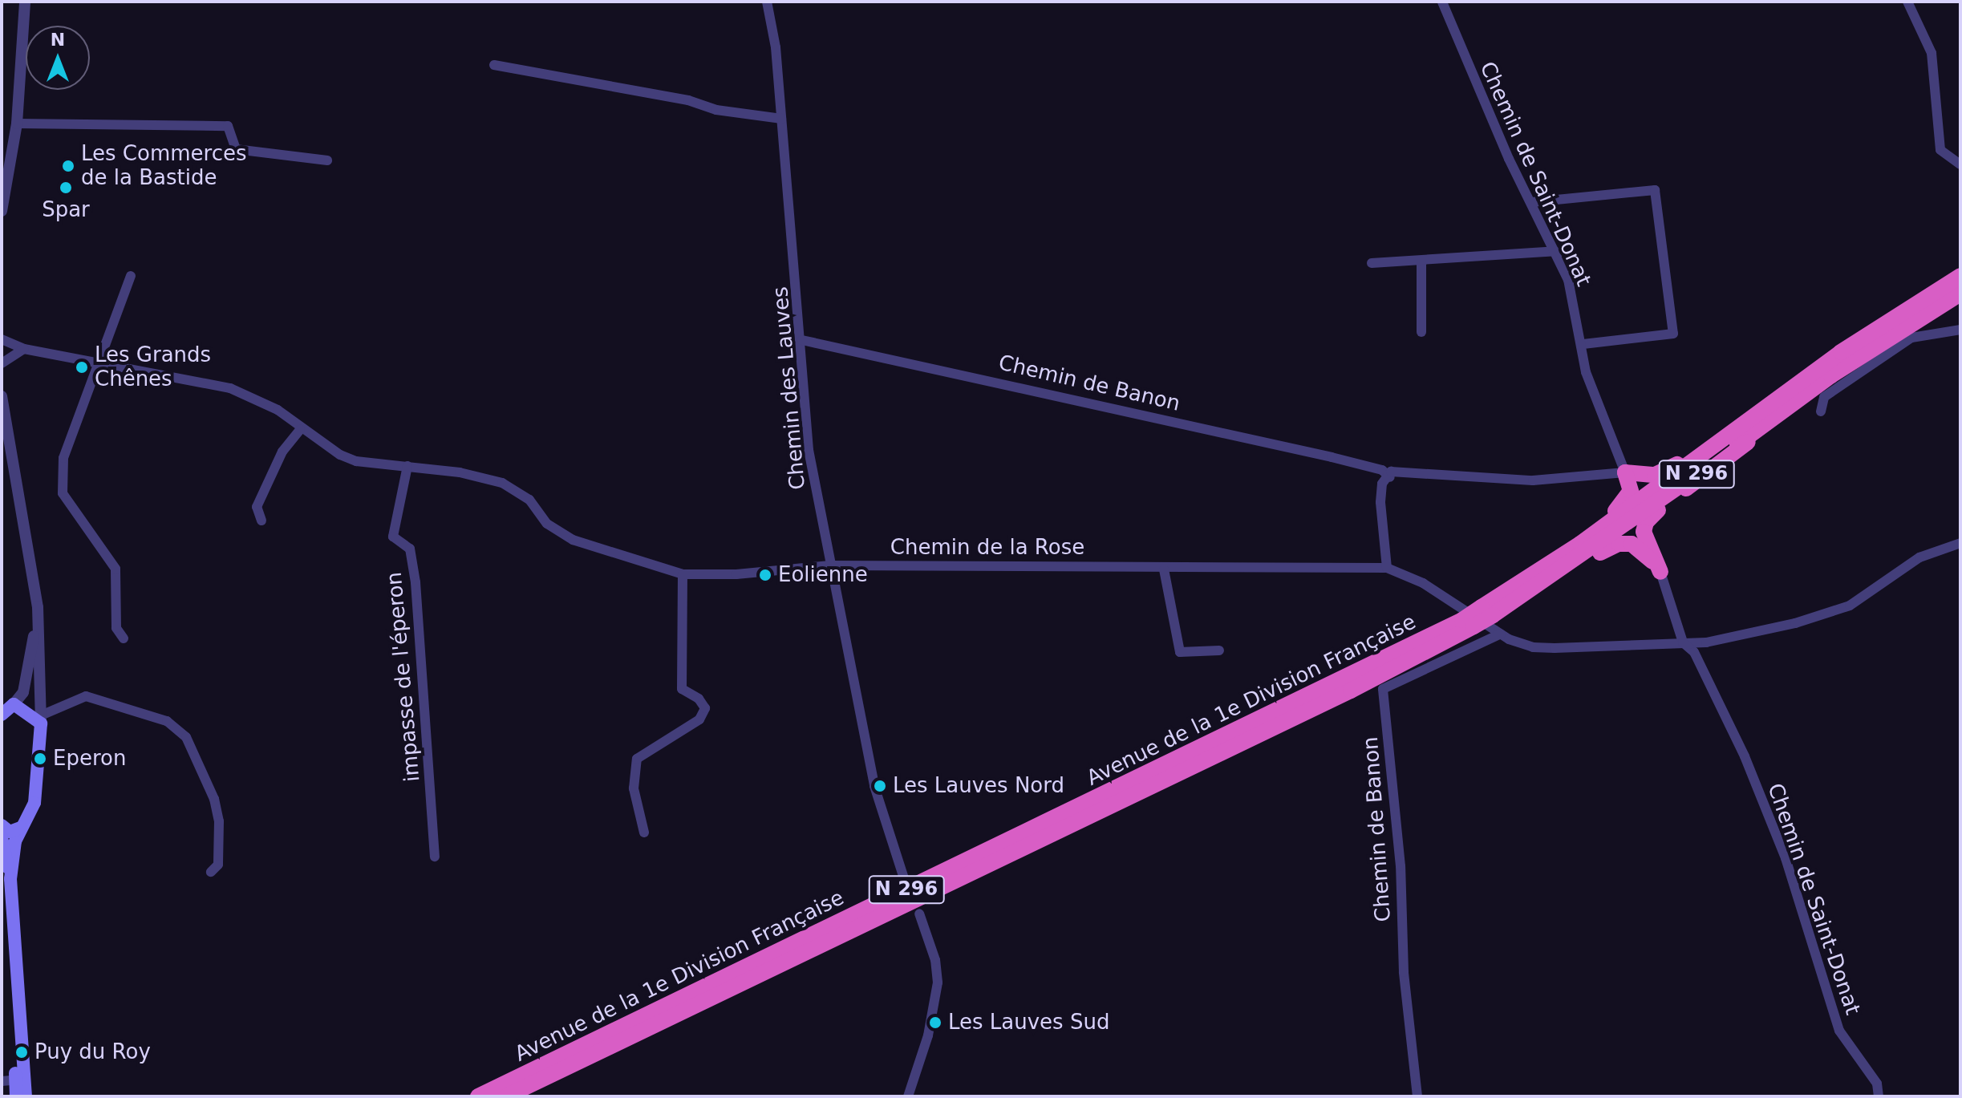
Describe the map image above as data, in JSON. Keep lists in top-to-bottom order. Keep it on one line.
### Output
{"streets":{"highway":["N 296","Avenue de la 1e Division Française"],"street":["Chemin de Saint-Donat","Chemin de Banon","Chemin des Lauves","Chemin de la Rose","impasse de l'éperon"]},"crossings":[["Chemin de Saint-Donat","Chemin de la Rose"],["Chemin de Banon","Chemin des Lauves"],["Chemin de Banon","Chemin de la Rose"],["Chemin des Lauves","Chemin de la Rose"],["Chemin de la Rose","impasse de l'éperon"]],"places":["Les Commerces de la Bastide","Spar","Les Grands Chênes","Eolienne","Eperon","Les Lauves Nord","Les Lauves Sud","Puy du Roy"],"north":"top"}
